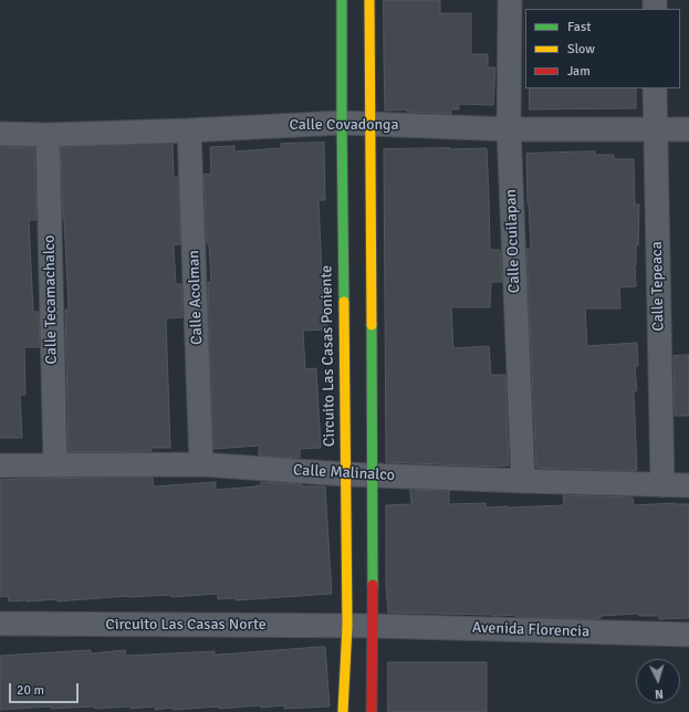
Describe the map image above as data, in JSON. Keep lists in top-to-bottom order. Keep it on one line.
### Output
{"streets":{"street":["Calle Covadonga","Calle Ocuilapan","Calle Tepeaca","Calle Acolman","Calle Tecamachalco","Circuito Las Casas Poniente","Calle Malinalco","Circuito Las Casas Norte","Avenida Florencia"]},"crossings":[["Calle Covadonga","Calle Ocuilapan"],["Calle Covadonga","Calle Tepeaca"],["Calle Covadonga","Calle Acolman"],["Calle Covadonga","Calle Tecamachalco"],["Calle Covadonga","Circuito Las Casas Poniente"],["Calle Ocuilapan","Calle Malinalco"],["Calle Tepeaca","Calle Malinalco"],["Calle Acolman","Calle Malinalco"],["Calle Tecamachalco","Calle Malinalco"],["Circuito Las Casas Poniente","Calle Malinalco"],["Circuito Las Casas Poniente","Circuito Las Casas Norte"],["Circuito Las Casas Norte","Avenida Florencia"]],"legend":["Fast","Slow","Jam"],"scale_bar":"20 m","north":"bottom"}
